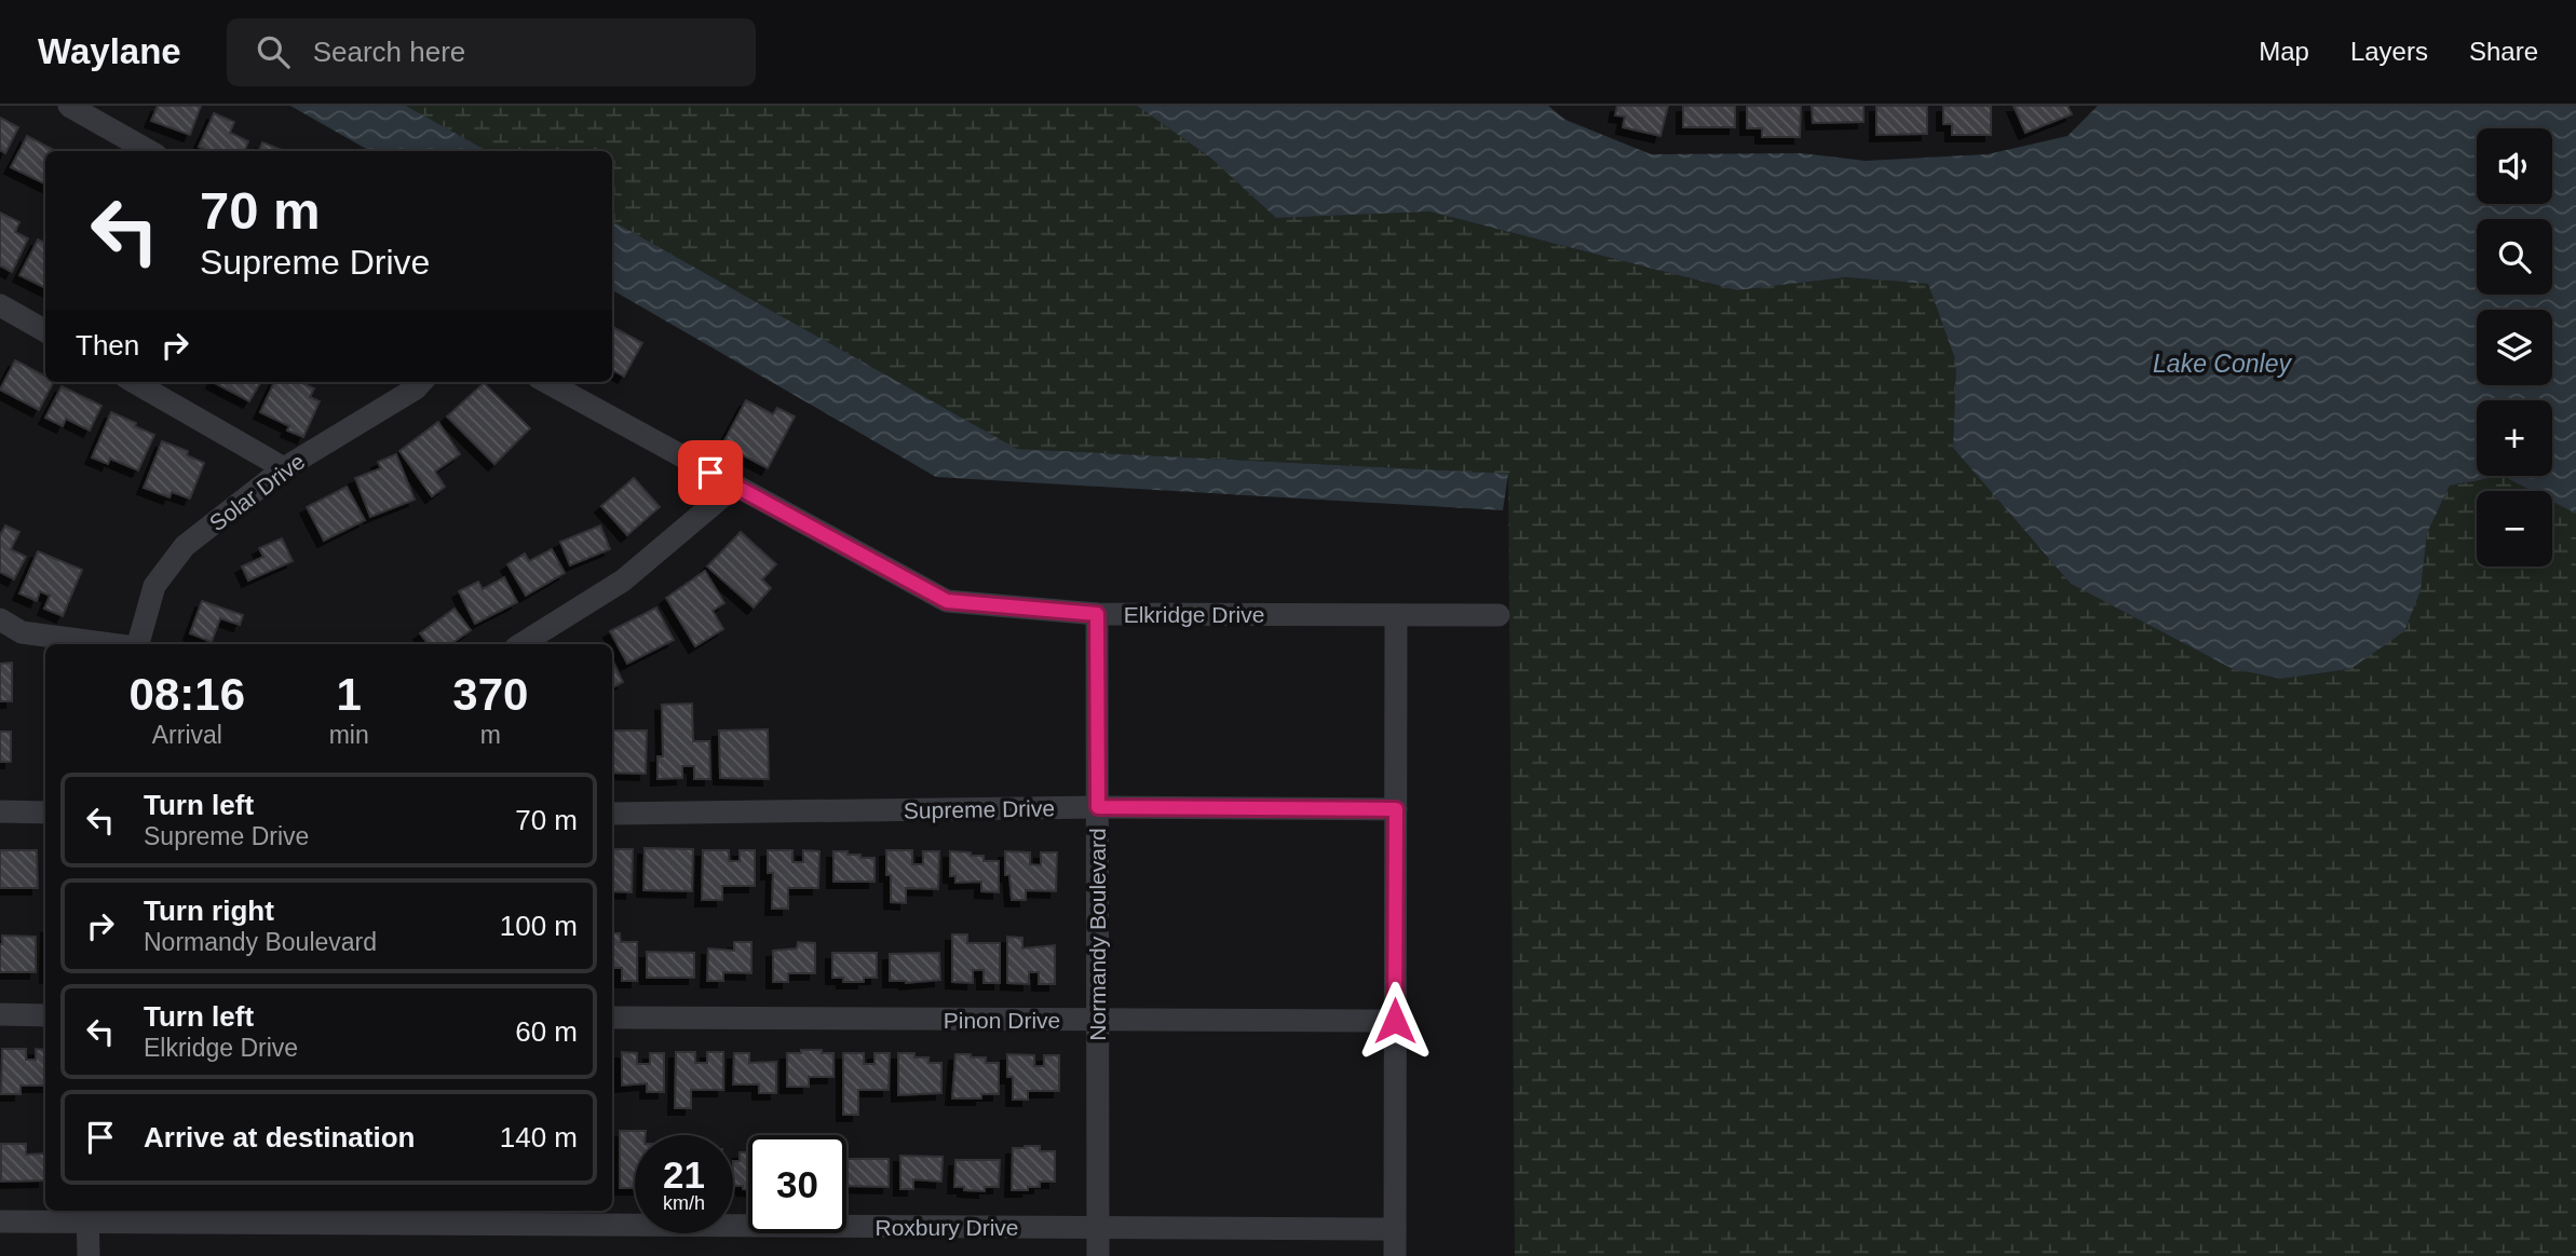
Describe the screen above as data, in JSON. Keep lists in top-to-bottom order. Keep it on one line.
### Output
{"streets":{"street":["Solar Drive","Elkridge Drive","Supreme Drive","Normandy Boulevard","Pinon Drive","Roxbury Drive"]},"crossings":[["Elkridge Drive","Normandy Boulevard"],["Supreme Drive","Normandy Boulevard"],["Normandy Boulevard","Pinon Drive"],["Normandy Boulevard","Roxbury Drive"]],"water":["Lake Conley"],"page":{"header":"Waylane","search":"Search here","nav":["Map","Layers","Share"],"map_buttons":["+","−"],"turn":["70 m","Supreme Drive"],"then":"Then","eta":["08:16","Arrival","1","min","370","m"],"list":[{"name":"Turn left","note":"Supreme Drive","value":"70 m"},{"name":"Turn right","note":"Normandy Boulevard","value":"100 m"},{"name":"Turn left","note":"Elkridge Drive","value":"60 m"},{"name":"Arrive at destination","value":"140 m"}],"speed":"21 km/h","limit":"30"}}
